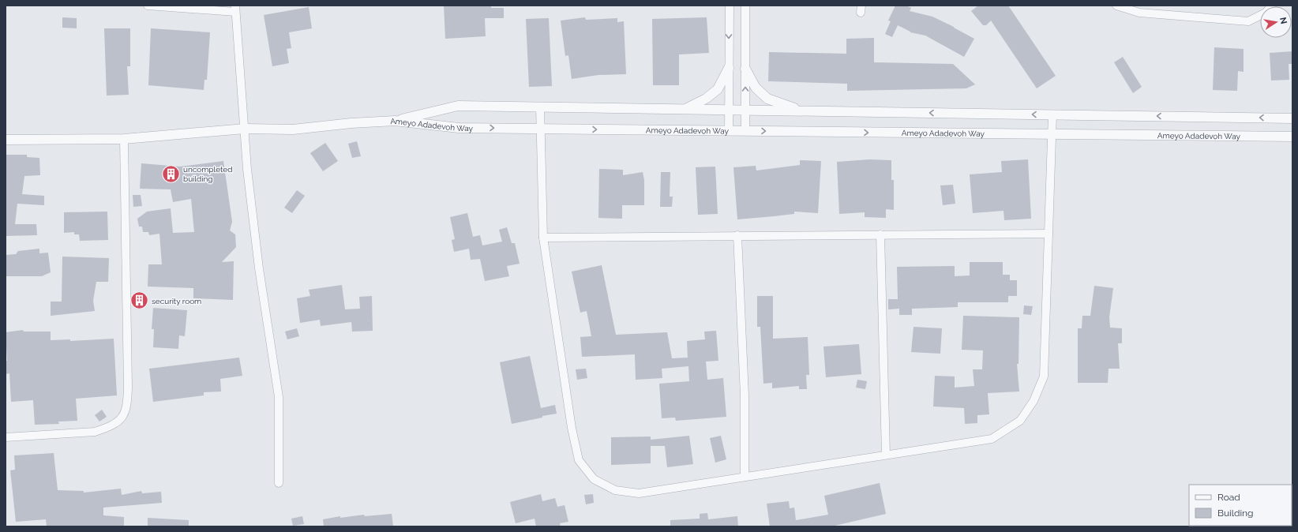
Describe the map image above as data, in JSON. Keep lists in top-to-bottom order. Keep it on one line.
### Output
{"streets":{"street":["Ameyo Adadevoh Way"]},"places":{"building":["uncompleted building","security room"]},"legend":["Road","Building"],"north":"right"}
